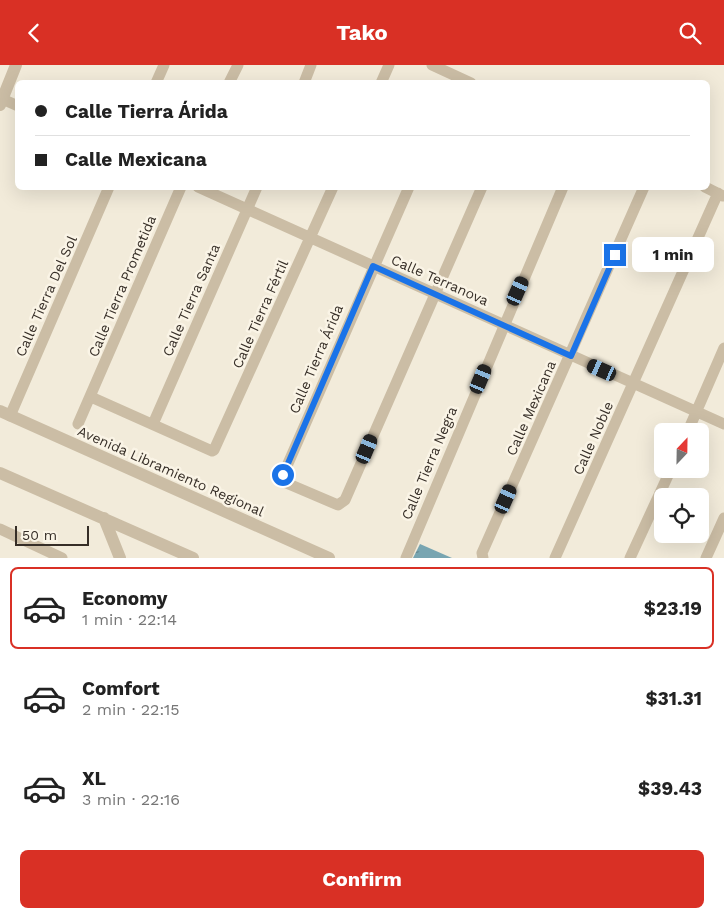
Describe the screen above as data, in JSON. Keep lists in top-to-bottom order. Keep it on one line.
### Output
{"streets":{"street":["Calle Terranova","Calle Tierra Prometida","Calle Tierra Del Sol","Calle Tierra Santa","Calle Tierra Fértil","Calle Tierra Árida","Calle Mexicana","Calle Noble","Calle Tierra Negra","Avenida Libramiento Regional"]},"crossings":[["Calle Terranova","Calle Tierra Santa"],["Calle Terranova","Calle Tierra Fértil"],["Calle Terranova","Calle Tierra Árida"],["Calle Terranova","Calle Mexicana"],["Calle Terranova","Calle Noble"],["Calle Terranova","Calle Tierra Negra"],["Calle Tierra Del Sol","Avenida Libramiento Regional"],["Calle Tierra Santa","Calle Tierra Fértil"]],"scale_bar":"50 m","north":"top","page":{"header":"Tako","banner":["Calle Tierra Árida","Calle Mexicana"],"bubble":"1 min","scale":"50 m","list":[{"name":"Economy","note":"1 min · 22:14","value":"$23.19"},{"name":"Comfort","note":"2 min · 22:15","value":"$31.31"},{"name":"XL","note":"3 min · 22:16","value":"$39.43"}],"buttons":"Confirm"}}
